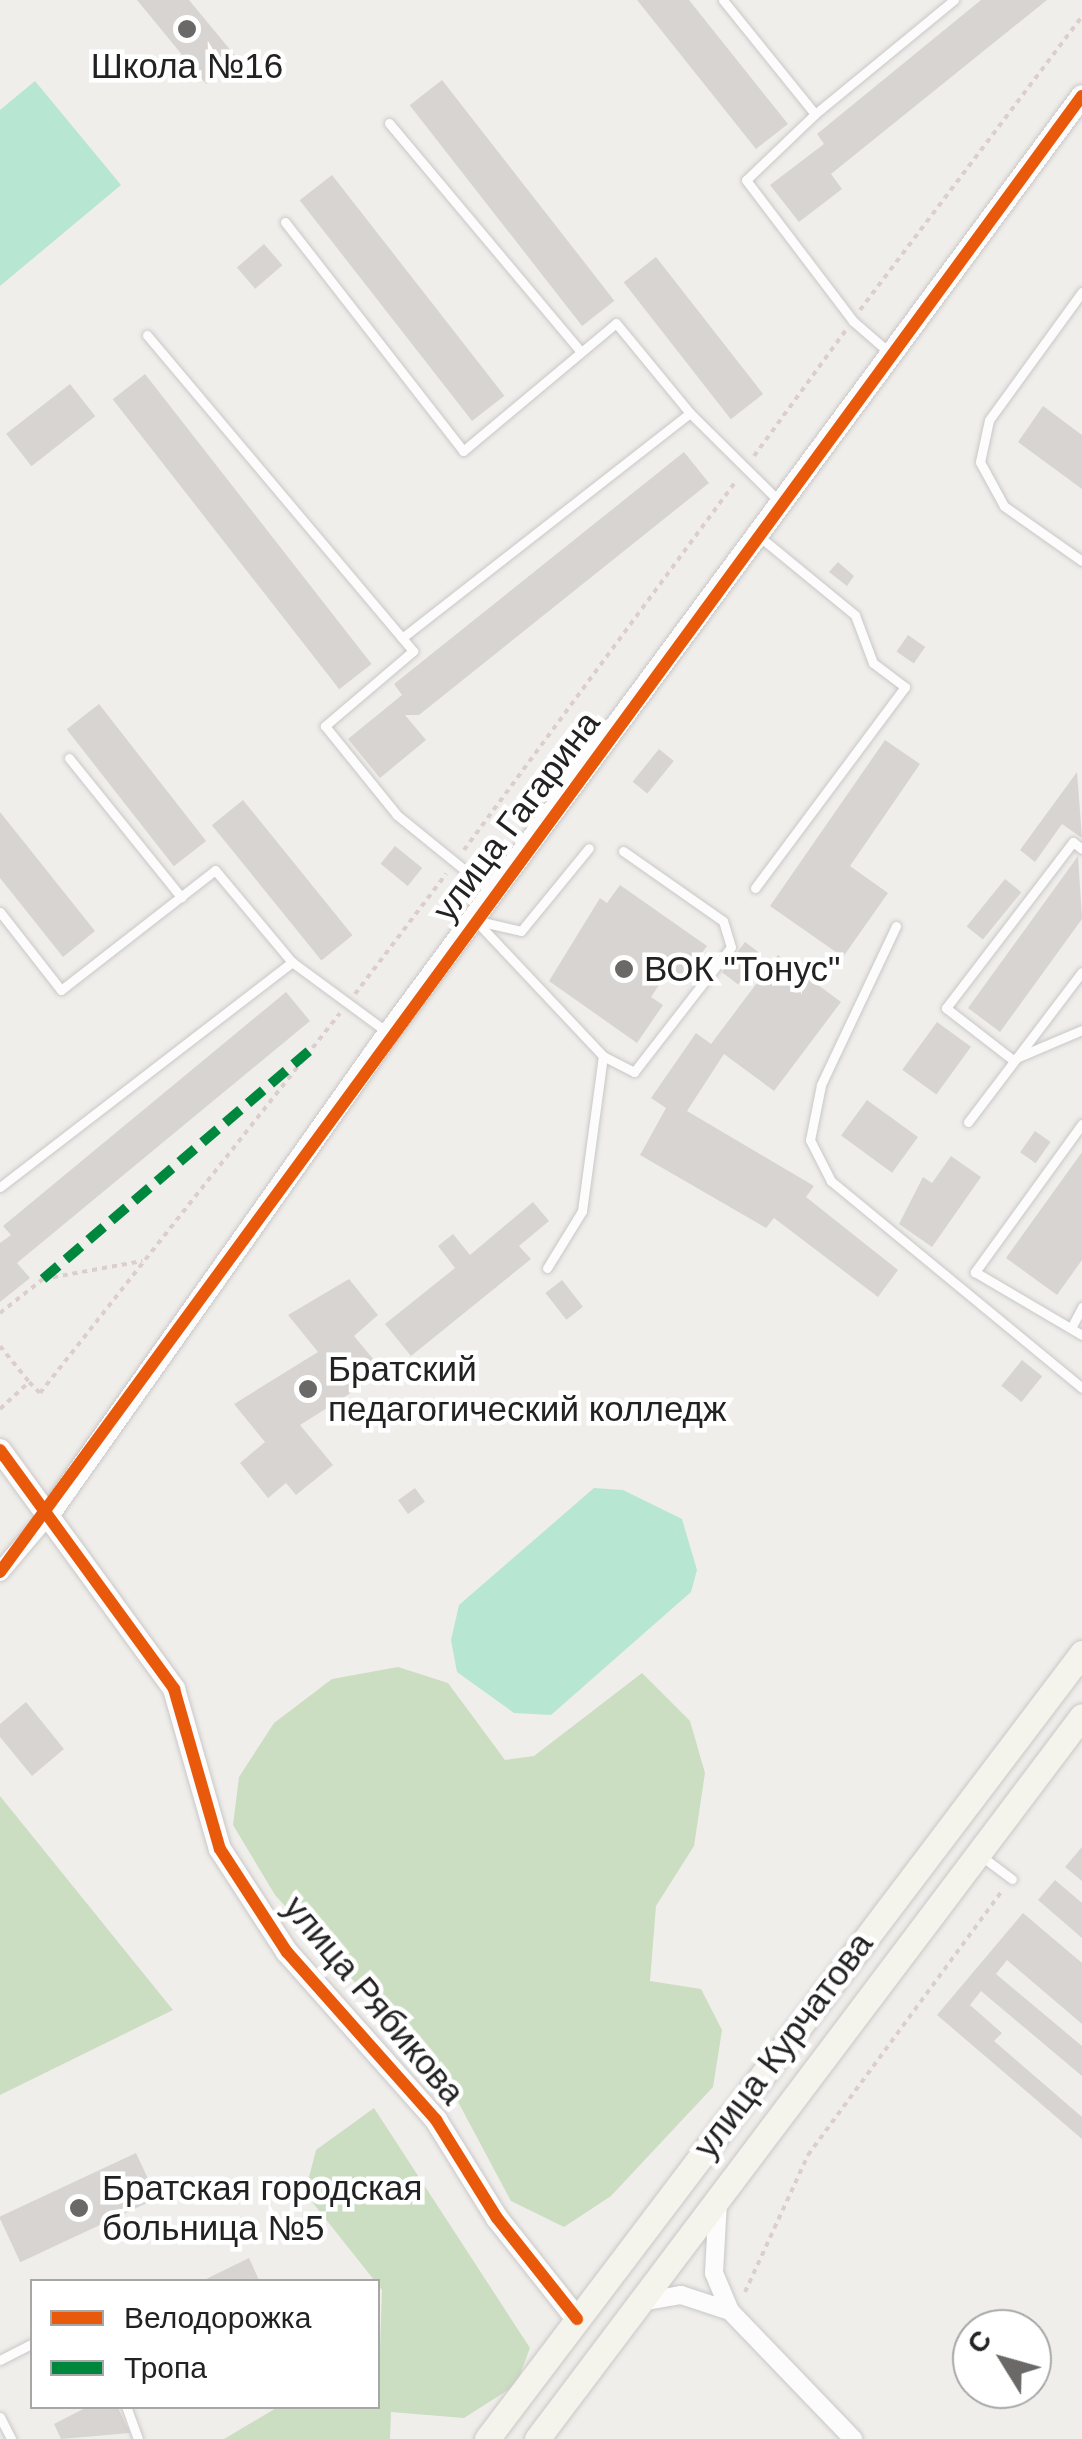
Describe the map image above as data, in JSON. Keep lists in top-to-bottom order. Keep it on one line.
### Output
{"streets":{"main road":["улица Курчатова"],"street":["улица Гагарина","улица Рябикова"]},"crossings":[["улица Гагарина","улица Рябикова"],["улица Рябикова","улица Курчатова"]],"places":["Школа №16","ВОК \"Тонус\"","Братский педагогический колледж","Братская городская больница №5"],"legend":["Велодорожка","Тропа"],"north":"top left"}
